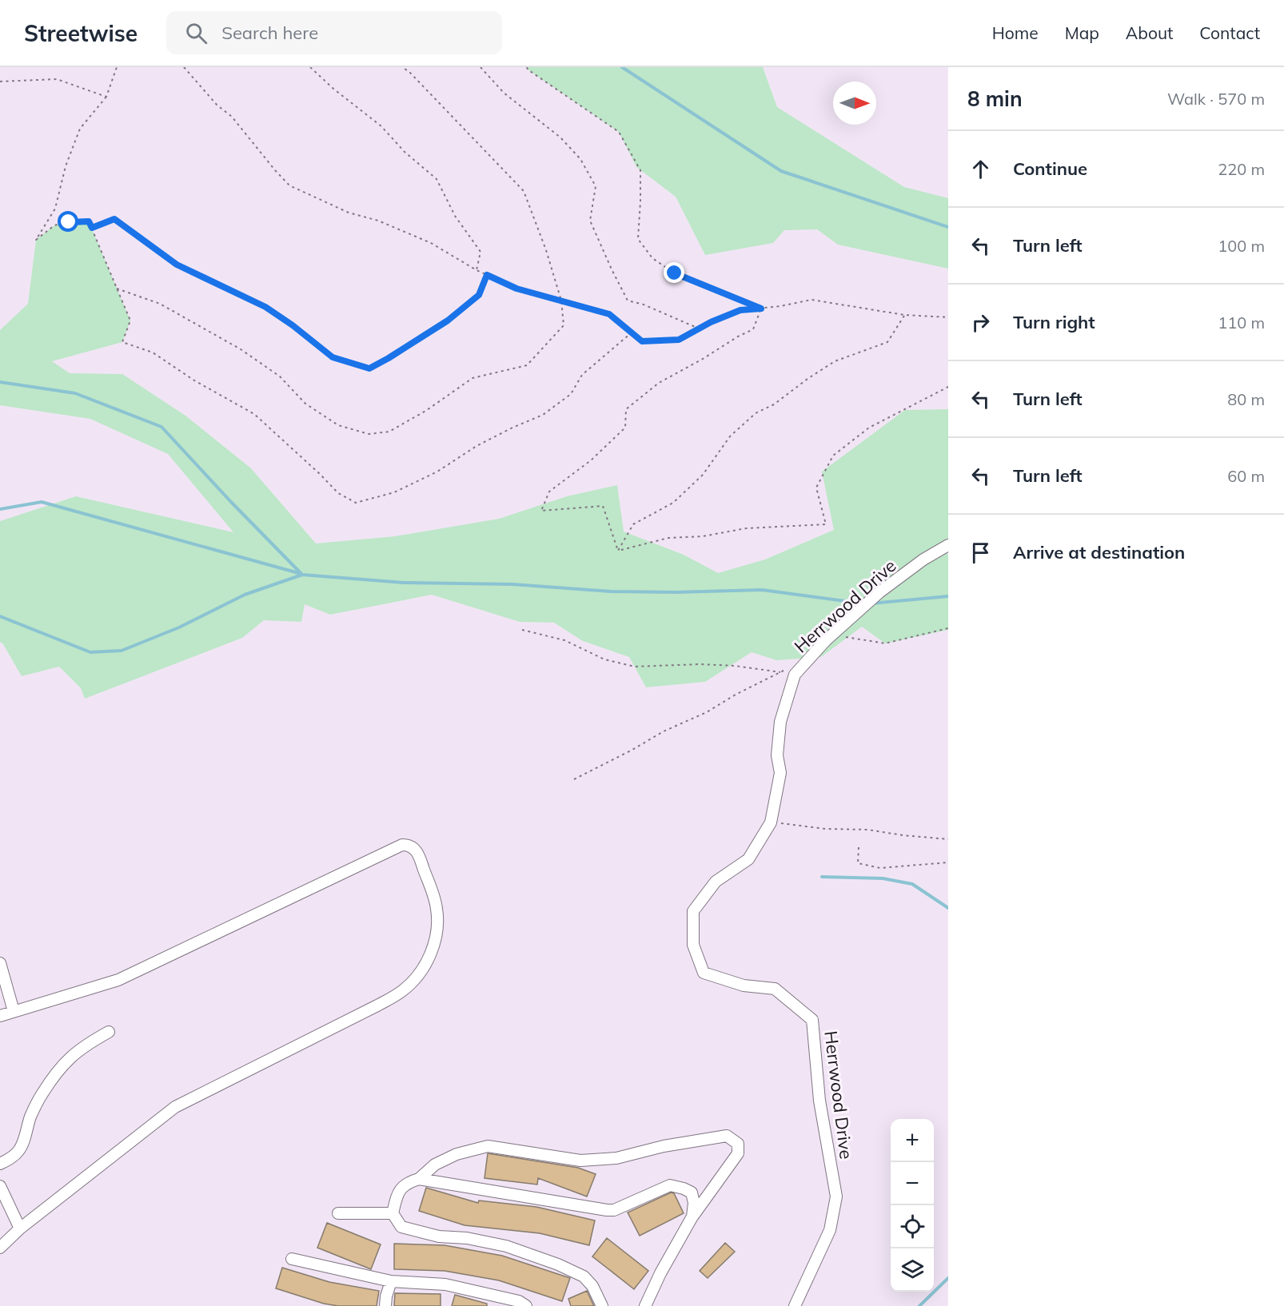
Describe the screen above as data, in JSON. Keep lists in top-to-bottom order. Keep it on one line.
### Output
{"streets":{"street":["Herrwood Drive"]},"north":"right","page":{"header":"Streetwise","search":"Search here","nav":["Home","Map","About","Contact"],"heading":["8 min","Walk · 570 m"],"list":[["Continue","220 m"],["Turn left","100 m"],["Turn right","110 m"],["Turn left","80 m"],["Turn left","60 m"],"Arrive at destination"],"map_buttons":["+","−"]}}
